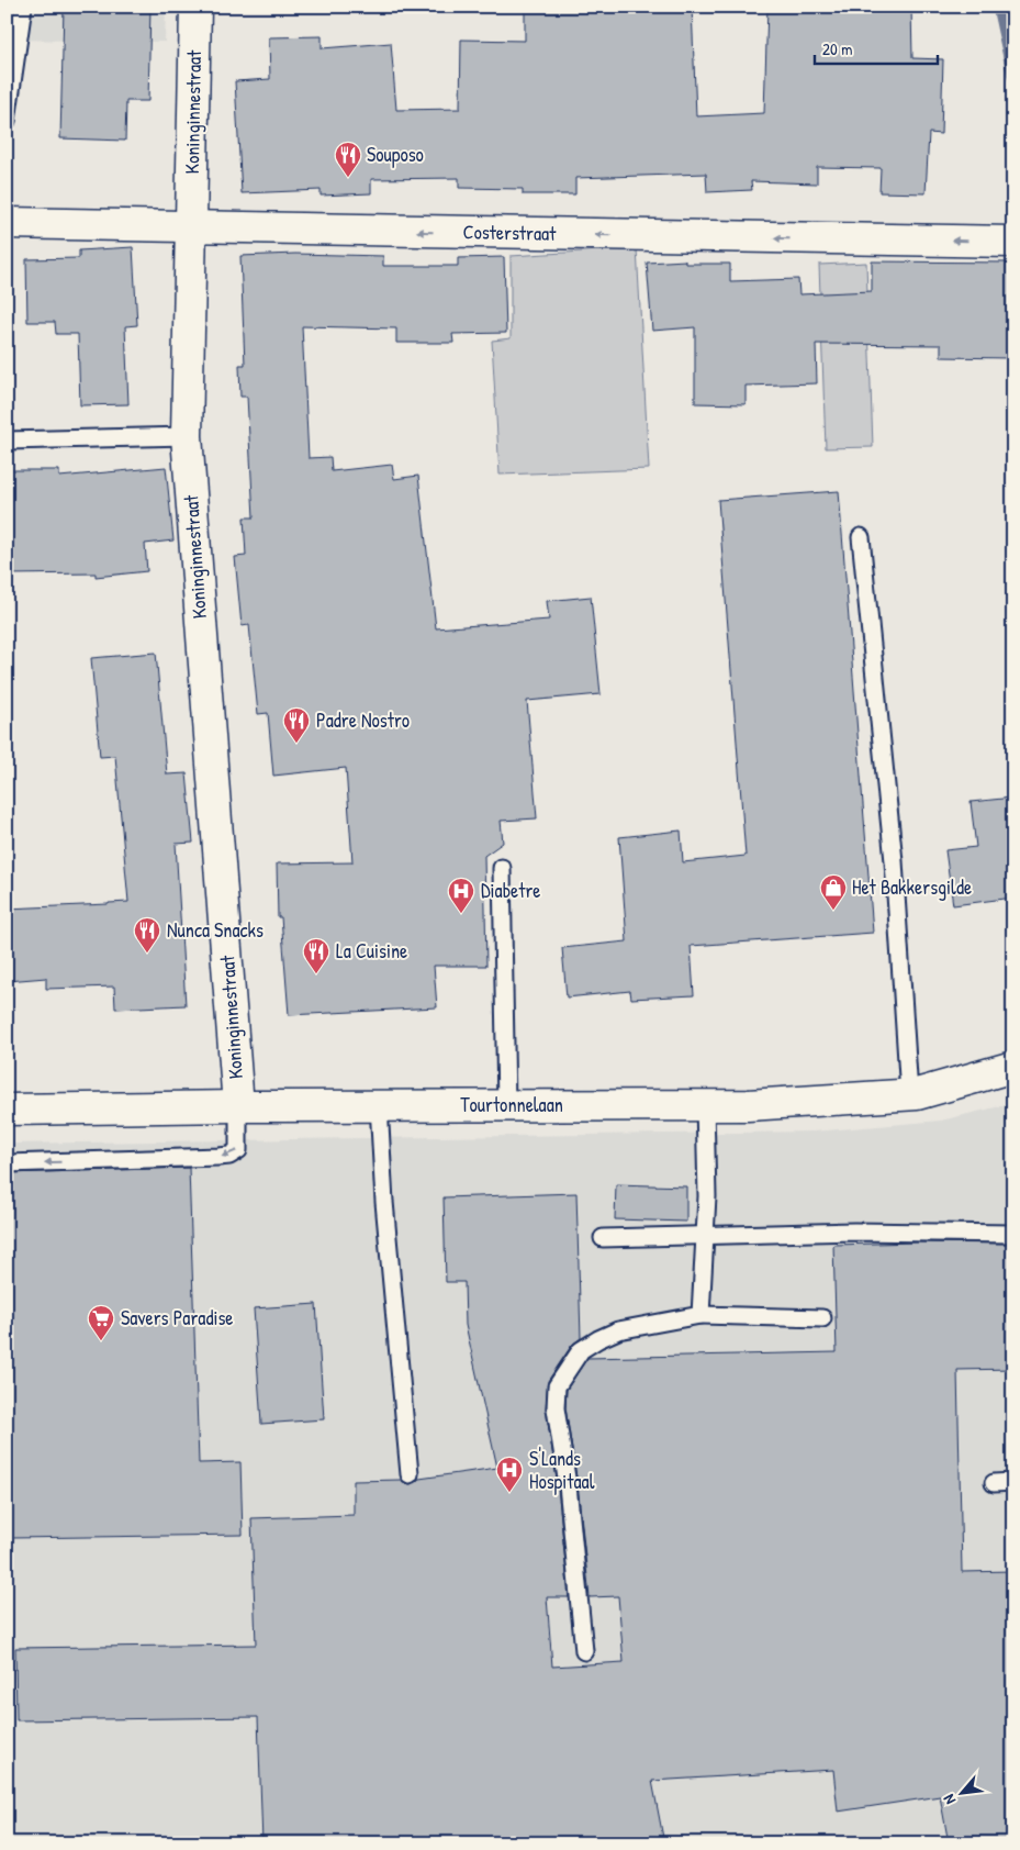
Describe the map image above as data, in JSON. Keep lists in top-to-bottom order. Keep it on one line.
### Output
{"streets":{"street":["Koninginnestraat","Costerstraat","Tourtonnelaan"]},"crossings":[["Koninginnestraat","Costerstraat"],["Koninginnestraat","Tourtonnelaan"]],"one_way":["Costerstraat"],"places":{"restaurant":["Souposo","Padre Nostro","Nunca Snacks","La Cuisine"],"shop":["Het Bakkersgilde"],"hospital":["Diabetre","S'Lands Hospitaal"],"supermarket":["Savers Paradise"]},"scale_bar":"20 m","north":"bottom left"}
